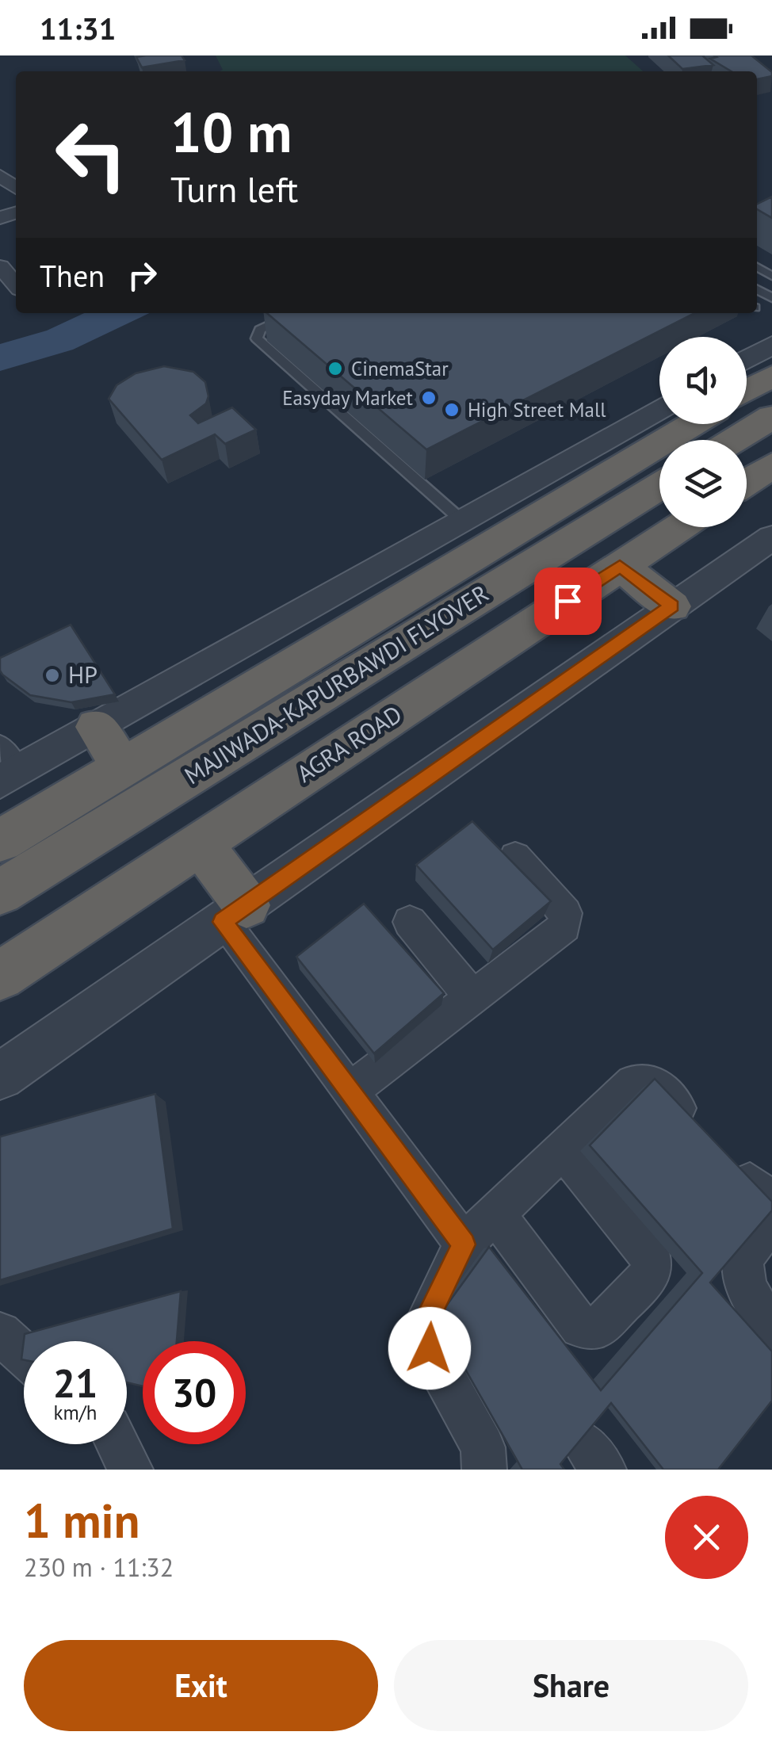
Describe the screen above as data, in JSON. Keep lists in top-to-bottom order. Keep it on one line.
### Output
{"streets":{"highway":["MAJIWADA-KAPURBAWDI FLYOVER","AGRA ROAD"]},"places":["CinemaStar","Easyday Market","High Street Mall","HP"],"page":{"status":"11:31","turn":["10 m","Turn left"],"then":"Then","speed":"21 km/h","limit":"30","heading":["1 min","230 m · 11:32"],"buttons":["Exit","Share"]}}
